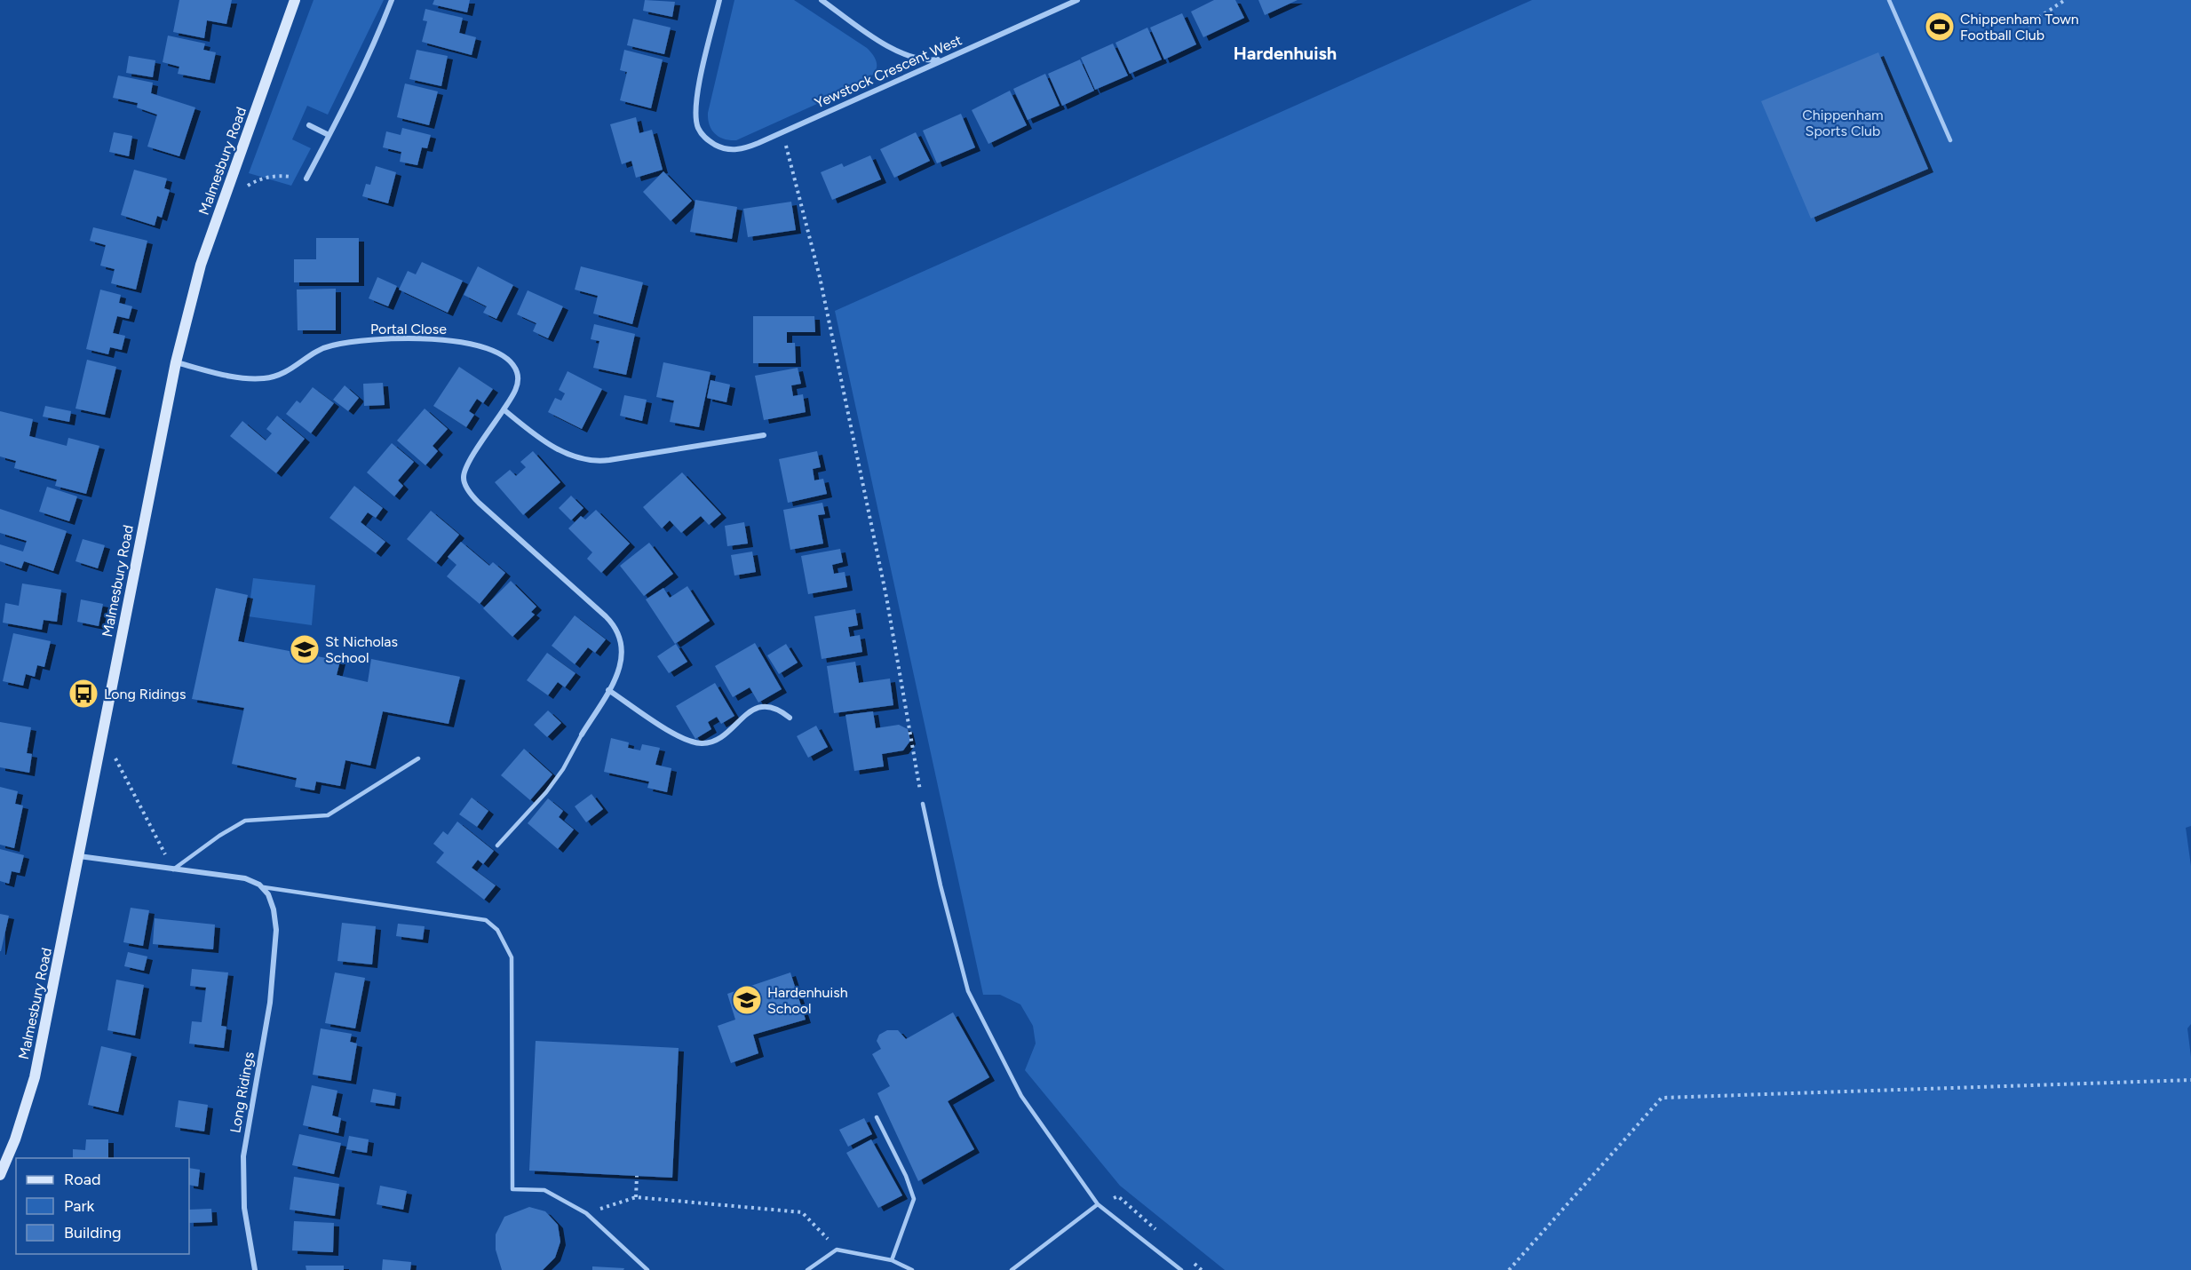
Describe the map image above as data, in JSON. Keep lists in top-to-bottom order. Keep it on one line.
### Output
{"streets":{"main road":["Malmesbury Road"],"street":["Yewstock Crescent West","Portal Close","Long Ridings"]},"crossings":[["Malmesbury Road","Portal Close"]],"districts":["Hardenhuish"],"parks":["Chippenham Sports Club"],"places":{"sports":["Chippenham Town Football Club"],"school or university":["St Nicholas School","Hardenhuish School"],"bus stop":["Long Ridings"]},"legend":["Road","Park","Building"]}
